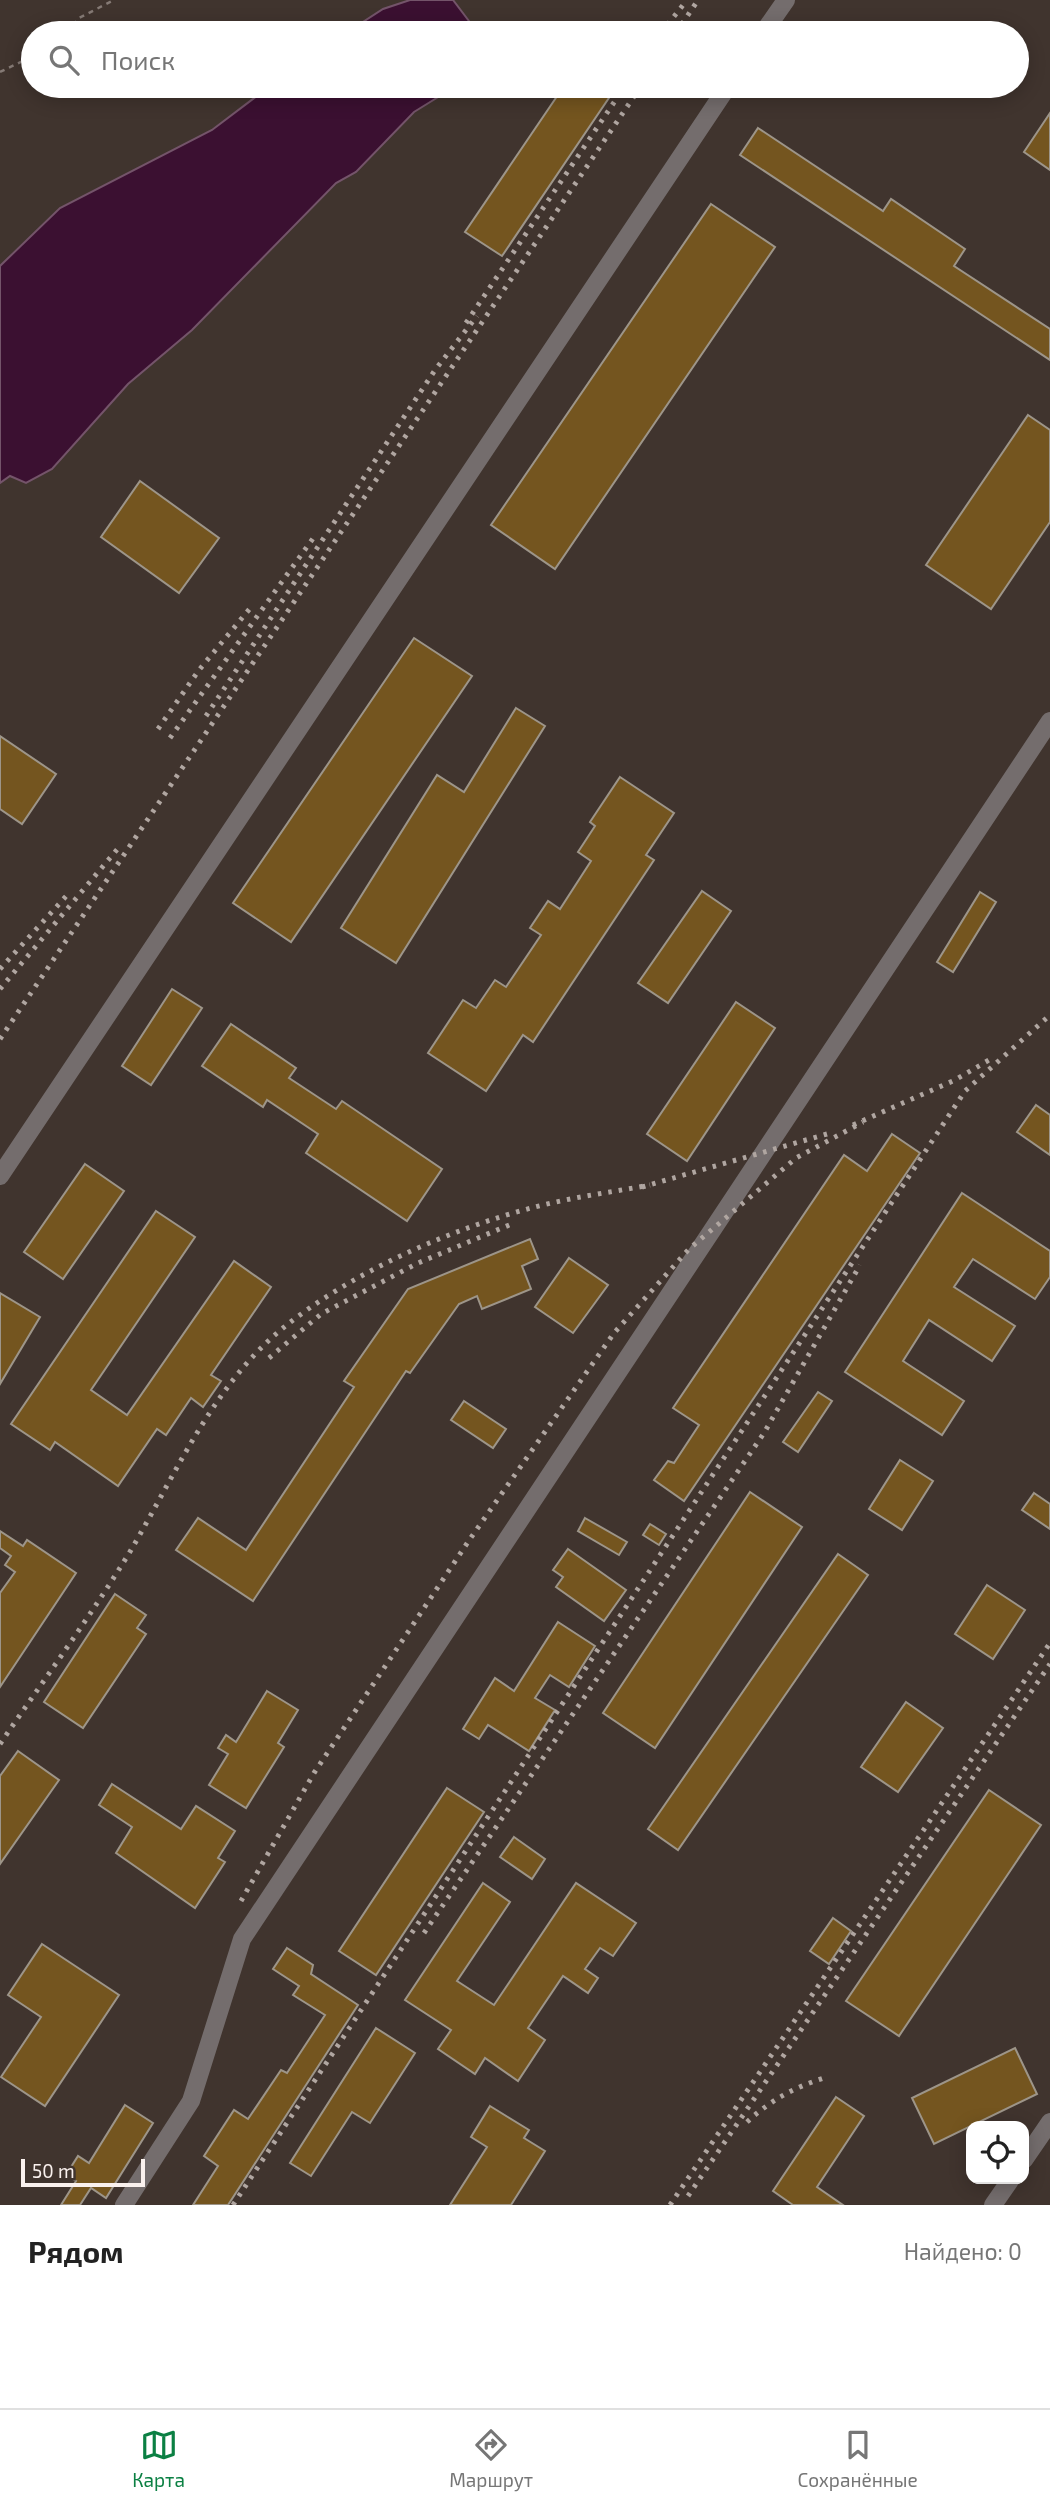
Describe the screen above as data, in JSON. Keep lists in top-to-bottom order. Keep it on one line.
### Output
{"scale_bar":"50 m","page":{"search":"Поиск","scale":"50 m","heading":["Рядом","Найдено: 0"],"nav":["Карта","Маршрут","Сохранённые"]}}
